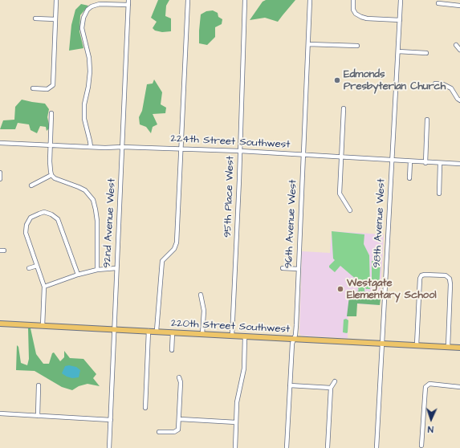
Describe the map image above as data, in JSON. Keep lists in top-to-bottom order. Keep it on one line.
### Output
{"streets":{"main road":["220th Street Southwest"],"street":["224th Street Southwest","95th Place West","92nd Avenue West","98th Avenue West","96th Avenue West"]},"crossings":[["224th Street Southwest","95th Place West"],["224th Street Southwest","92nd Avenue West"],["224th Street Southwest","98th Avenue West"],["224th Street Southwest","96th Avenue West"],["95th Place West","220th Street Southwest"],["92nd Avenue West","220th Street Southwest"],["98th Avenue West","220th Street Southwest"],["96th Avenue West","220th Street Southwest"]],"places":["Edmonds Presbyterian Church","Westgate Elementary School"],"north":"bottom"}
